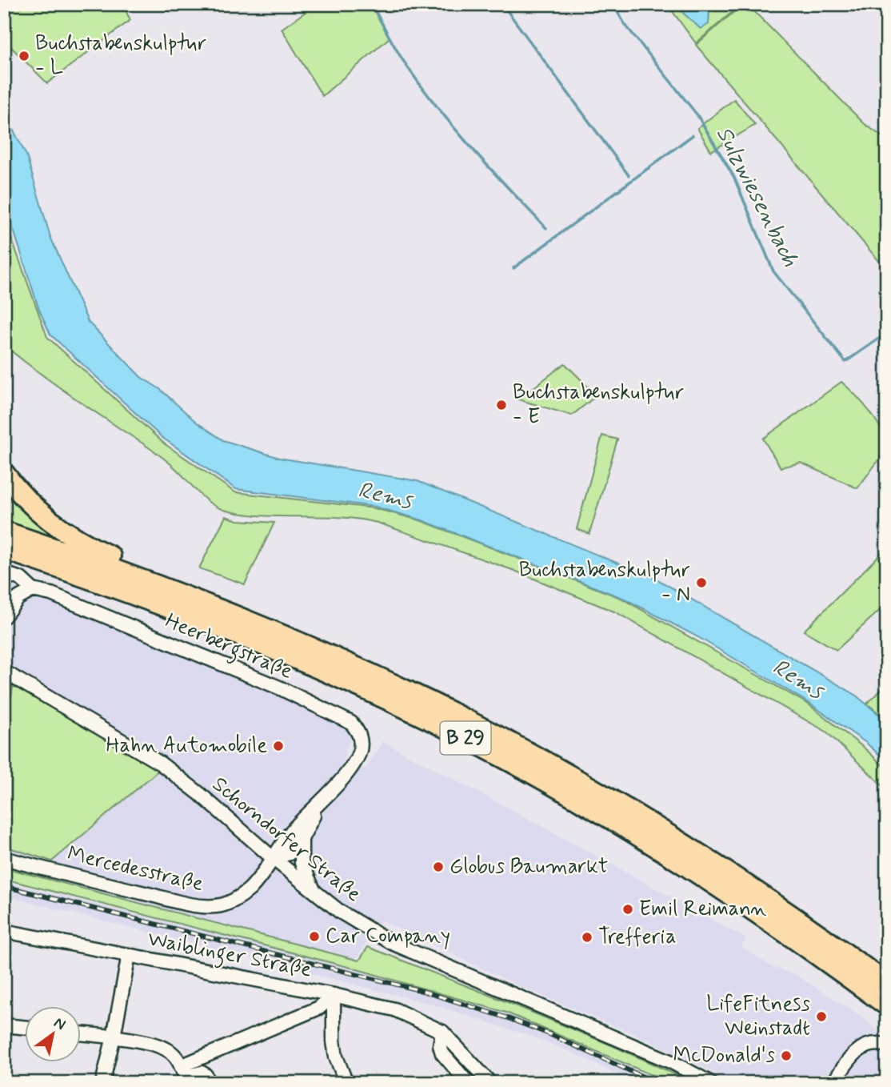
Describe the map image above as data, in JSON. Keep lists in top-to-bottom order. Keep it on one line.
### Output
{"streets":{"highway":["B 29"],"street":["Heerbergstraße","Schorndorfer Straße","Mercedesstraße","Waiblinger Straße"]},"crossings":[["Heerbergstraße","Schorndorfer Straße"],["Heerbergstraße","Mercedesstraße"],["Schorndorfer Straße","Mercedesstraße"]],"water":["Sulzwiesenbach","Rems"],"places":["Buchstabenskulptur - L","Buchstabenskulptur - E","Buchstabenskulptur - N","Hahn Automobile","Globus Baumarkt","Emil Reimann","Car Company","Trefferia","LifeFitness Weinstadt","McDonald's"],"north":"top right"}
